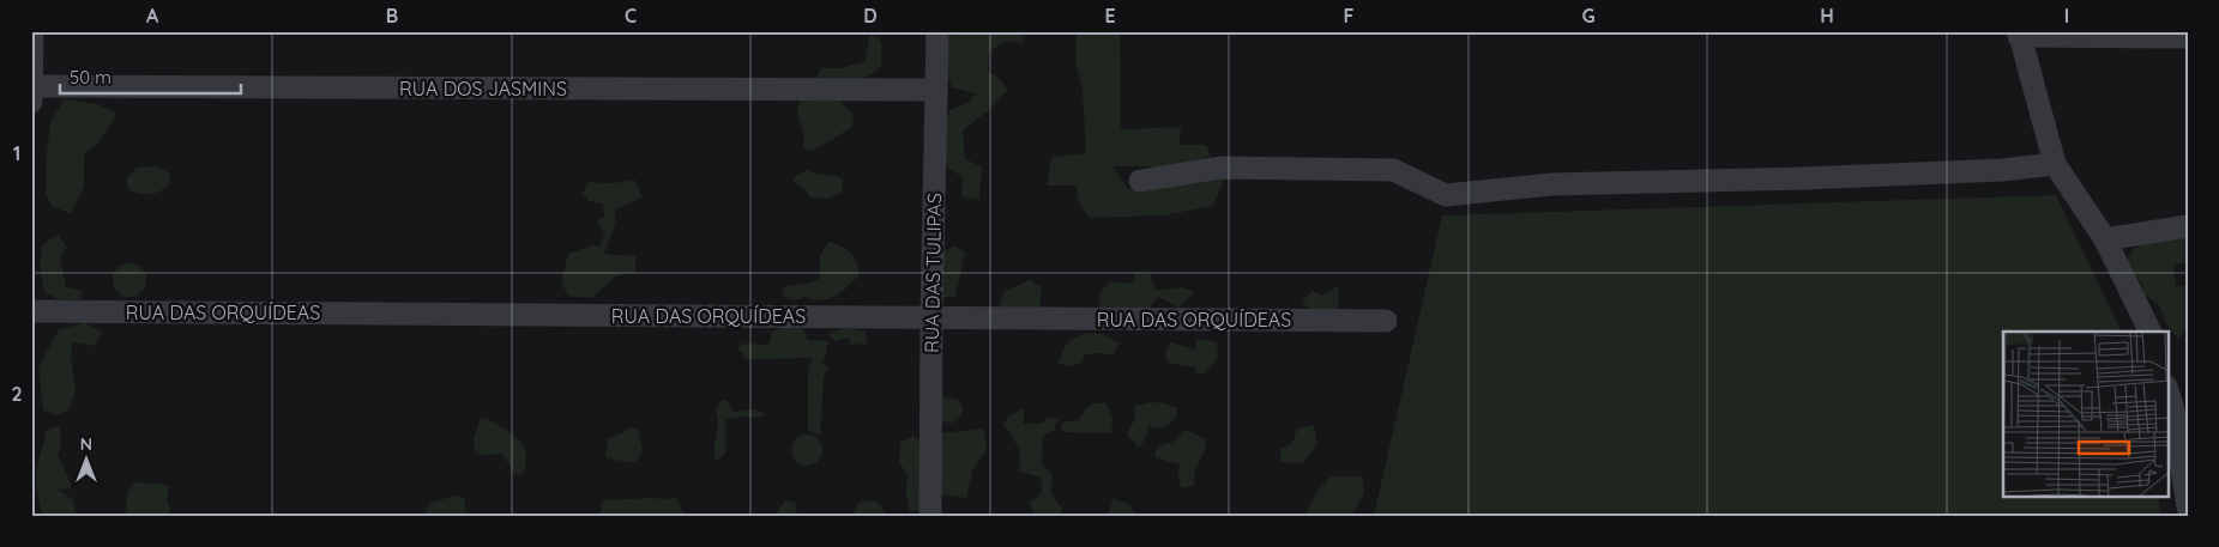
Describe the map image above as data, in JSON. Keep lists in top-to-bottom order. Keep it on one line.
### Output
{"streets":{"street":["RUA DOS JASMINS","RUA DAS TULIPAS","RUA DAS ORQUÍDEAS"]},"crossings":[["RUA DOS JASMINS","RUA DAS TULIPAS"],["RUA DAS TULIPAS","RUA DAS ORQUÍDEAS"]],"scale_bar":"50 m","north":"top","grid":{"columns":["A","B","C","D","E","F","G","H","I"],"rows":["1","2"]}}
